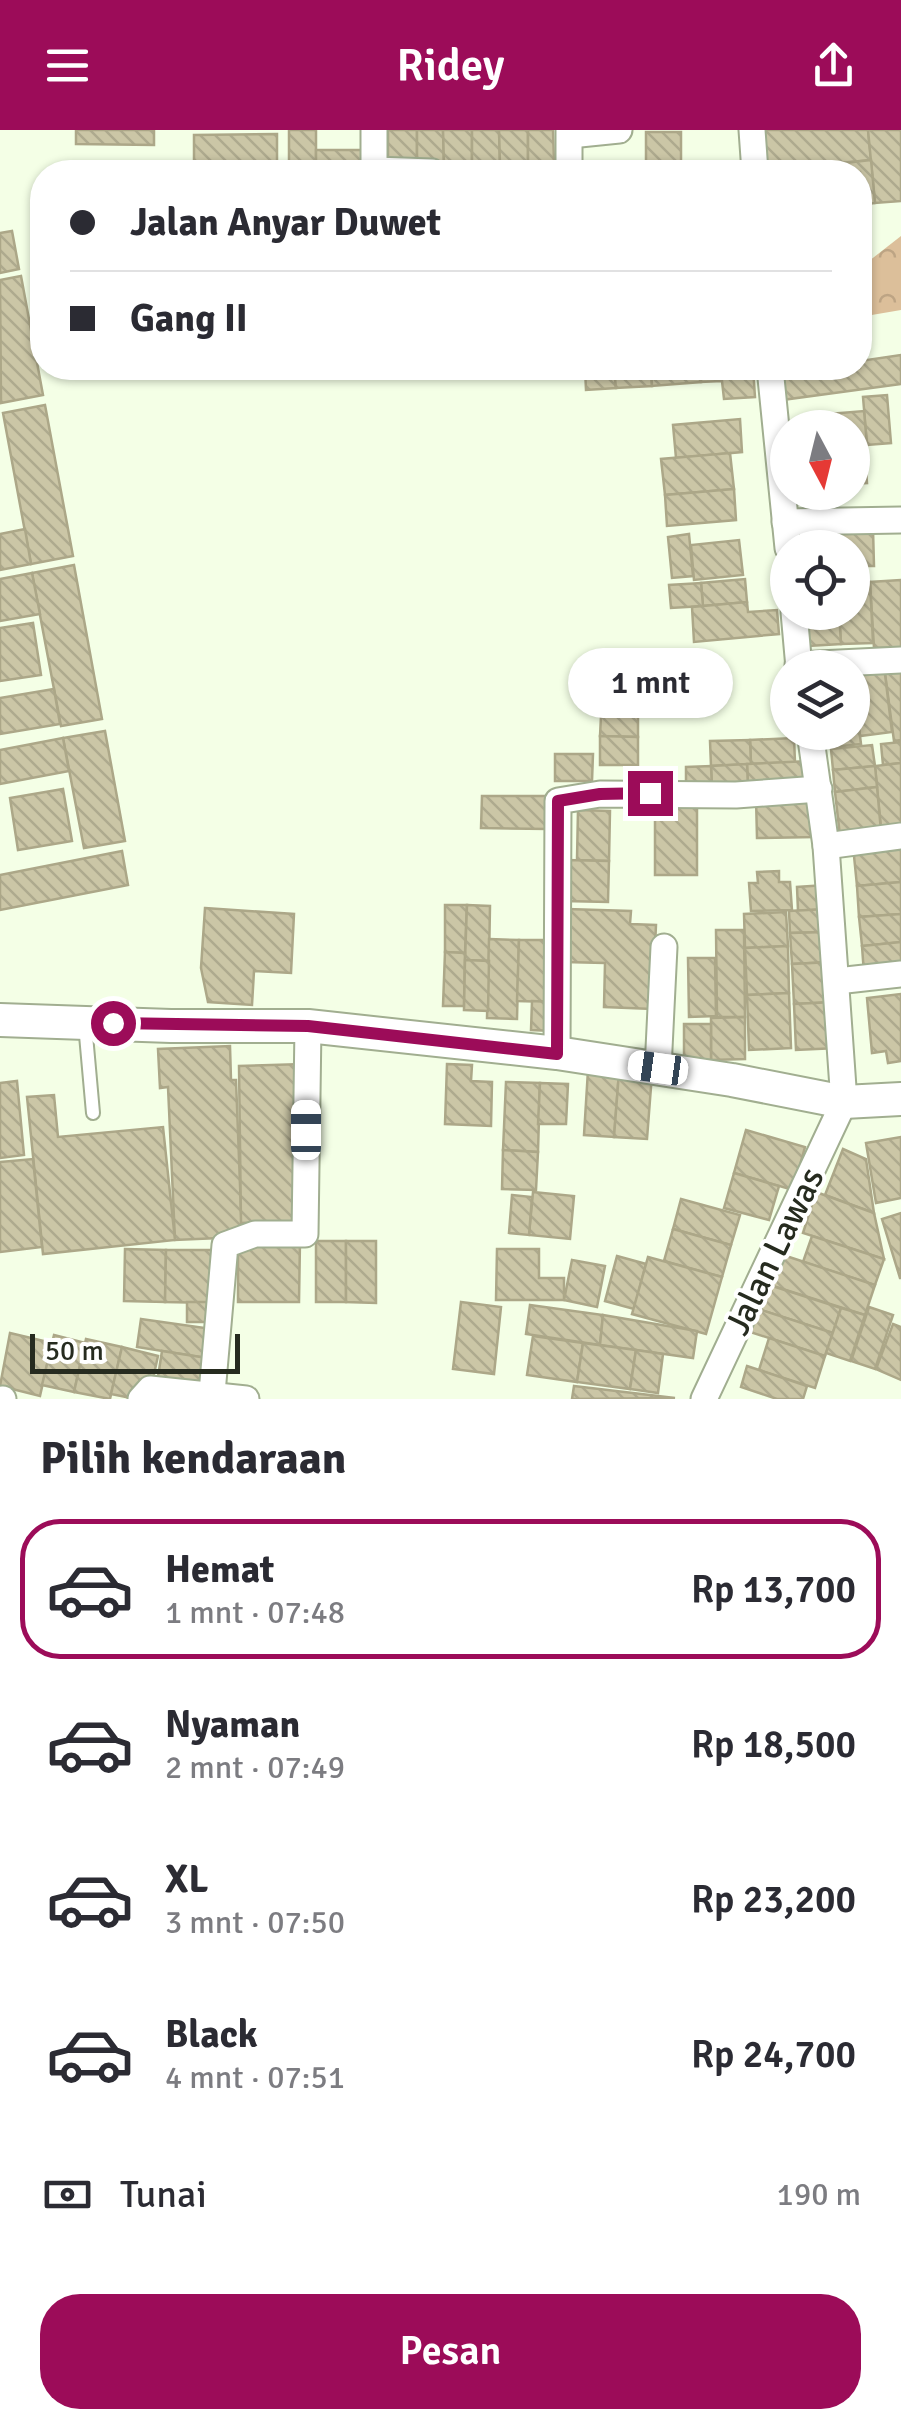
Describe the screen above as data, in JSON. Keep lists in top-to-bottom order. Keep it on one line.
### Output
{"streets":{"street":["Jalan Lawas"]},"scale_bar":"50 m","north":"bottom","page":{"header":"Ridey","banner":["Jalan Anyar Duwet","Gang II"],"bubble":"1 mnt","scale":"50 m","heading":"Pilih kendaraan","list":[{"name":"Hemat","note":"1 mnt · 07:48","value":"Rp 13,700"},{"name":"Nyaman","note":"2 mnt · 07:49","value":"Rp 18,500"},{"name":"XL","note":"3 mnt · 07:50","value":"Rp 23,200"},{"name":"Black","note":"4 mnt · 07:51","value":"Rp 24,700"}],"pay":["Tunai","190 m"],"buttons":"Pesan"}}
